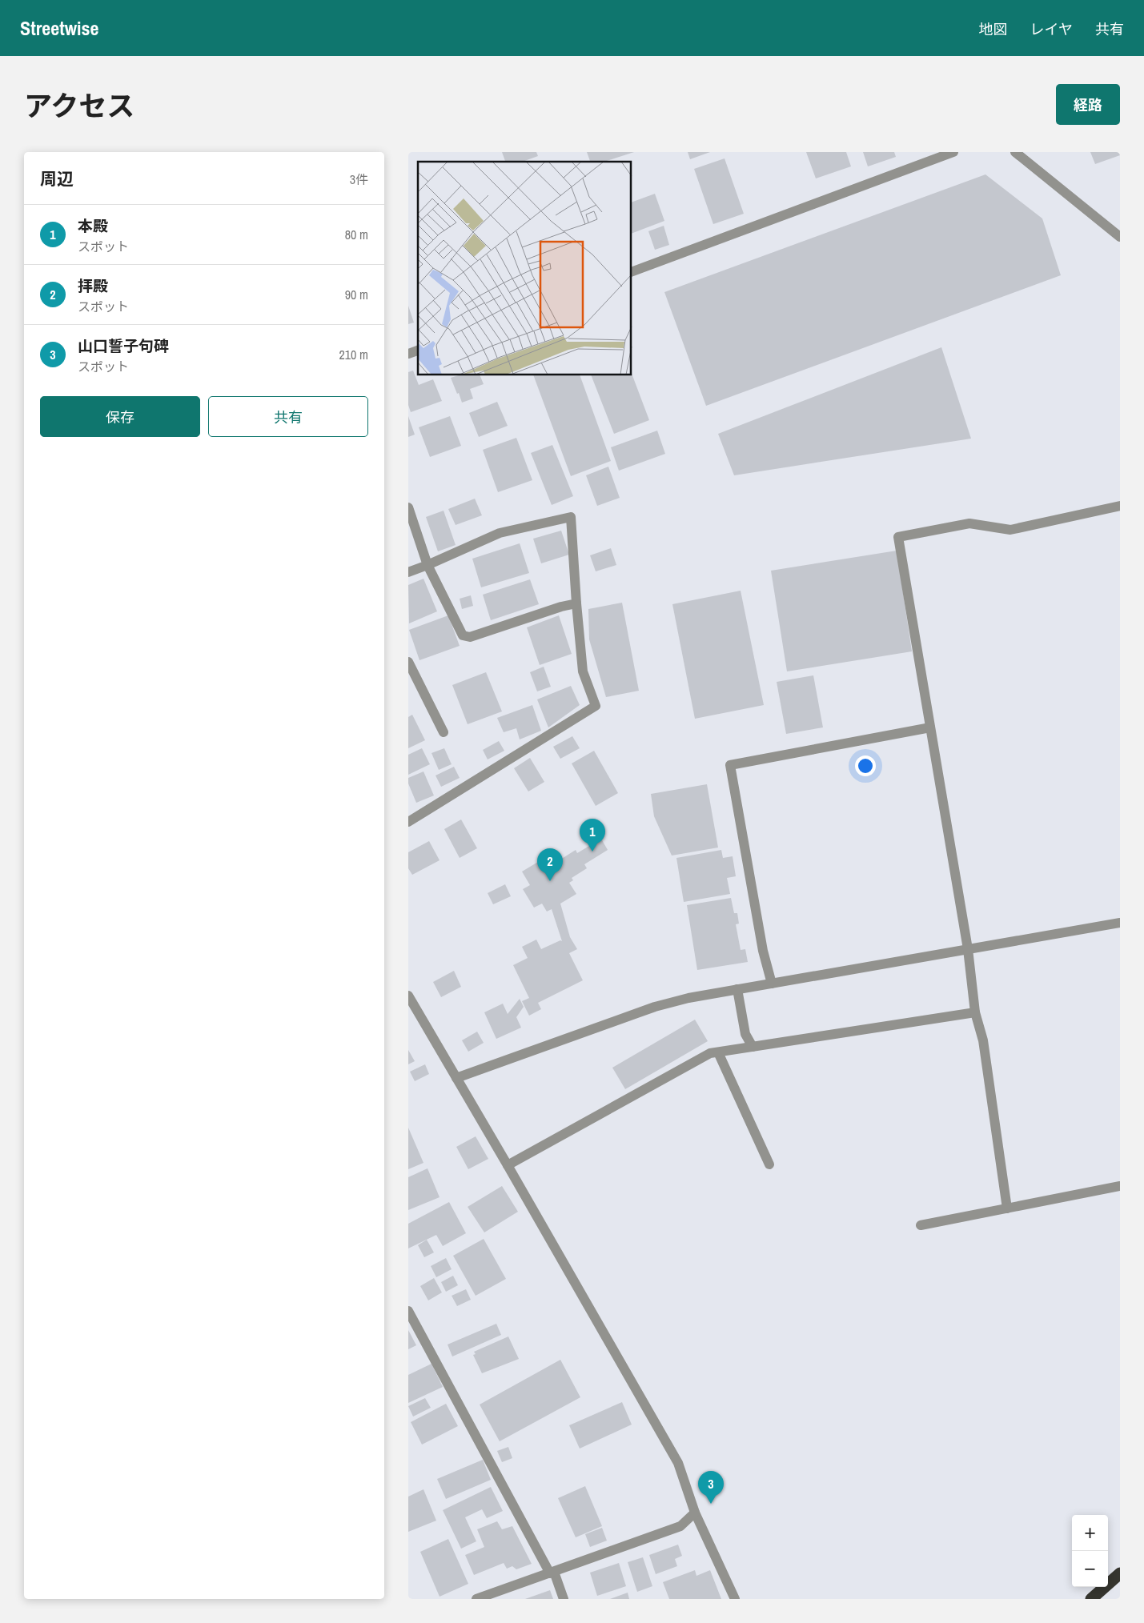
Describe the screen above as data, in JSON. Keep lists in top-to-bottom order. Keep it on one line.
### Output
{"page":{"header":"Streetwise","nav":["地図","レイヤ","共有"],"title":"アクセス","buttons":["経路",["保存","共有"]],"heading":["周辺","3件"],"list":[{"mark":"1","name":"本殿","note":"スポット","value":"80 m"},{"mark":"2","name":"拝殿","note":"スポット","value":"90 m"},{"mark":"3","name":"山口誓子句碑","note":"スポット","value":"210 m"}],"pins":["1","2","3"],"map_buttons":["+","−"]}}
